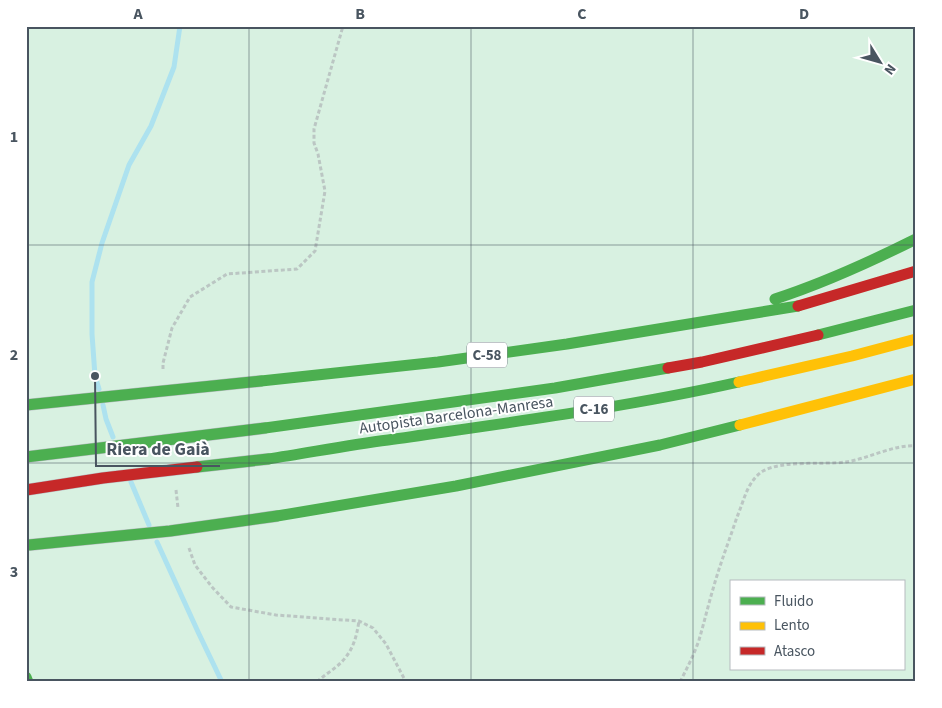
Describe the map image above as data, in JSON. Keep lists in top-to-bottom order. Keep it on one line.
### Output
{"streets":{"main road":["C-58","C-16","Autopista Barcelona-Manresa"]},"places":["Riera de Gaià"],"legend":["Fluido","Lento","Atasco"],"north":"bottom right","grid":{"columns":["A","B","C","D"],"rows":["1","2","3"]}}
